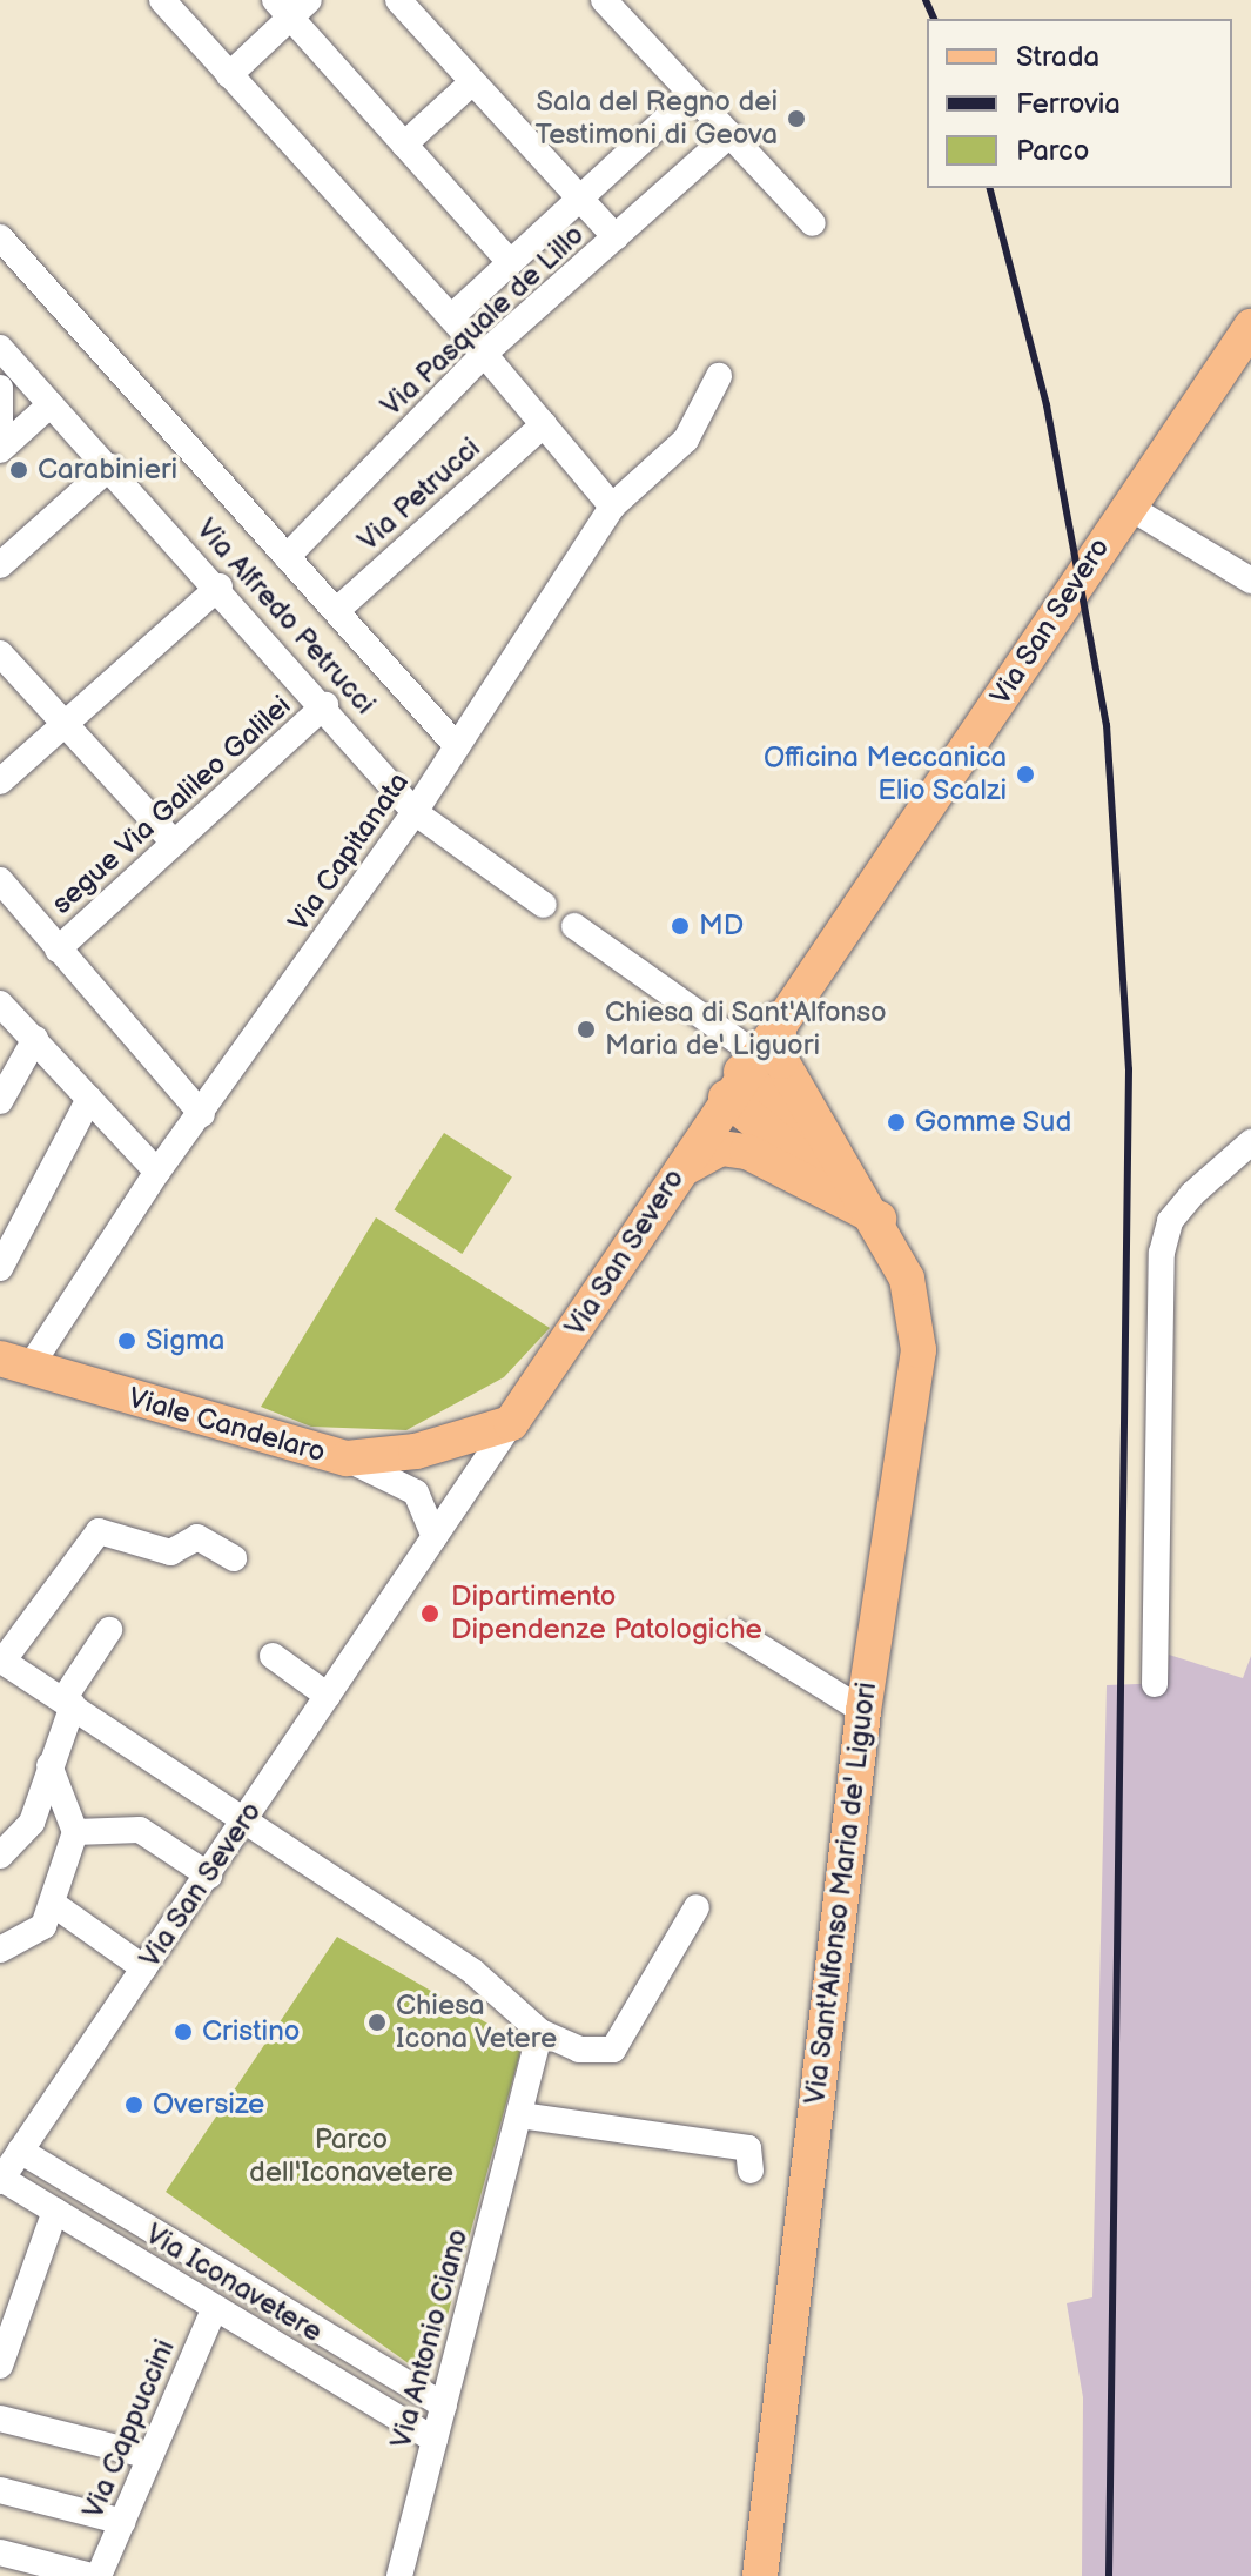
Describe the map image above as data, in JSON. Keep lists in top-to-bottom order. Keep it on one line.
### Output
{"streets":{"main road":["Via San Severo","Viale Candelaro","Via Sant'Alfonso Maria de' Liguori"],"street":["Via Pasquale de Lillo","Via Petrucci","Via Alfredo Petrucci","segue Via Galileo Galilei","Via Capitanata","Via Iconavetere","Via Antonio Ciano","Via Cappuccini"]},"crossings":[["Via Pasquale de Lillo","Via Alfredo Petrucci"],["Via Petrucci","Via Alfredo Petrucci"],["Via Alfredo Petrucci","segue Via Galileo Galilei"],["Via Alfredo Petrucci","Via Capitanata"],["Via San Severo","Viale Candelaro"],["Via San Severo","Via Sant'Alfonso Maria de' Liguori"],["Via San Severo","Via Iconavetere"],["Via Capitanata","Viale Candelaro"],["Via Iconavetere","Via Antonio Ciano"],["Via Iconavetere","Via Cappuccini"]],"parks":["Parco dell'Iconavetere"],"places":["Sala del Regno dei Testimoni di Geova","Carabinieri","Officina Meccanica Elio Scalzi","MD","Chiesa di Sant'Alfonso Maria de' Liguori","Gomme Sud","Sigma","Dipartimento Dipendenze Patologiche","Chiesa Icona Vetere","Cristino","Oversize"],"legend":["Strada","Ferrovia","Parco"]}
